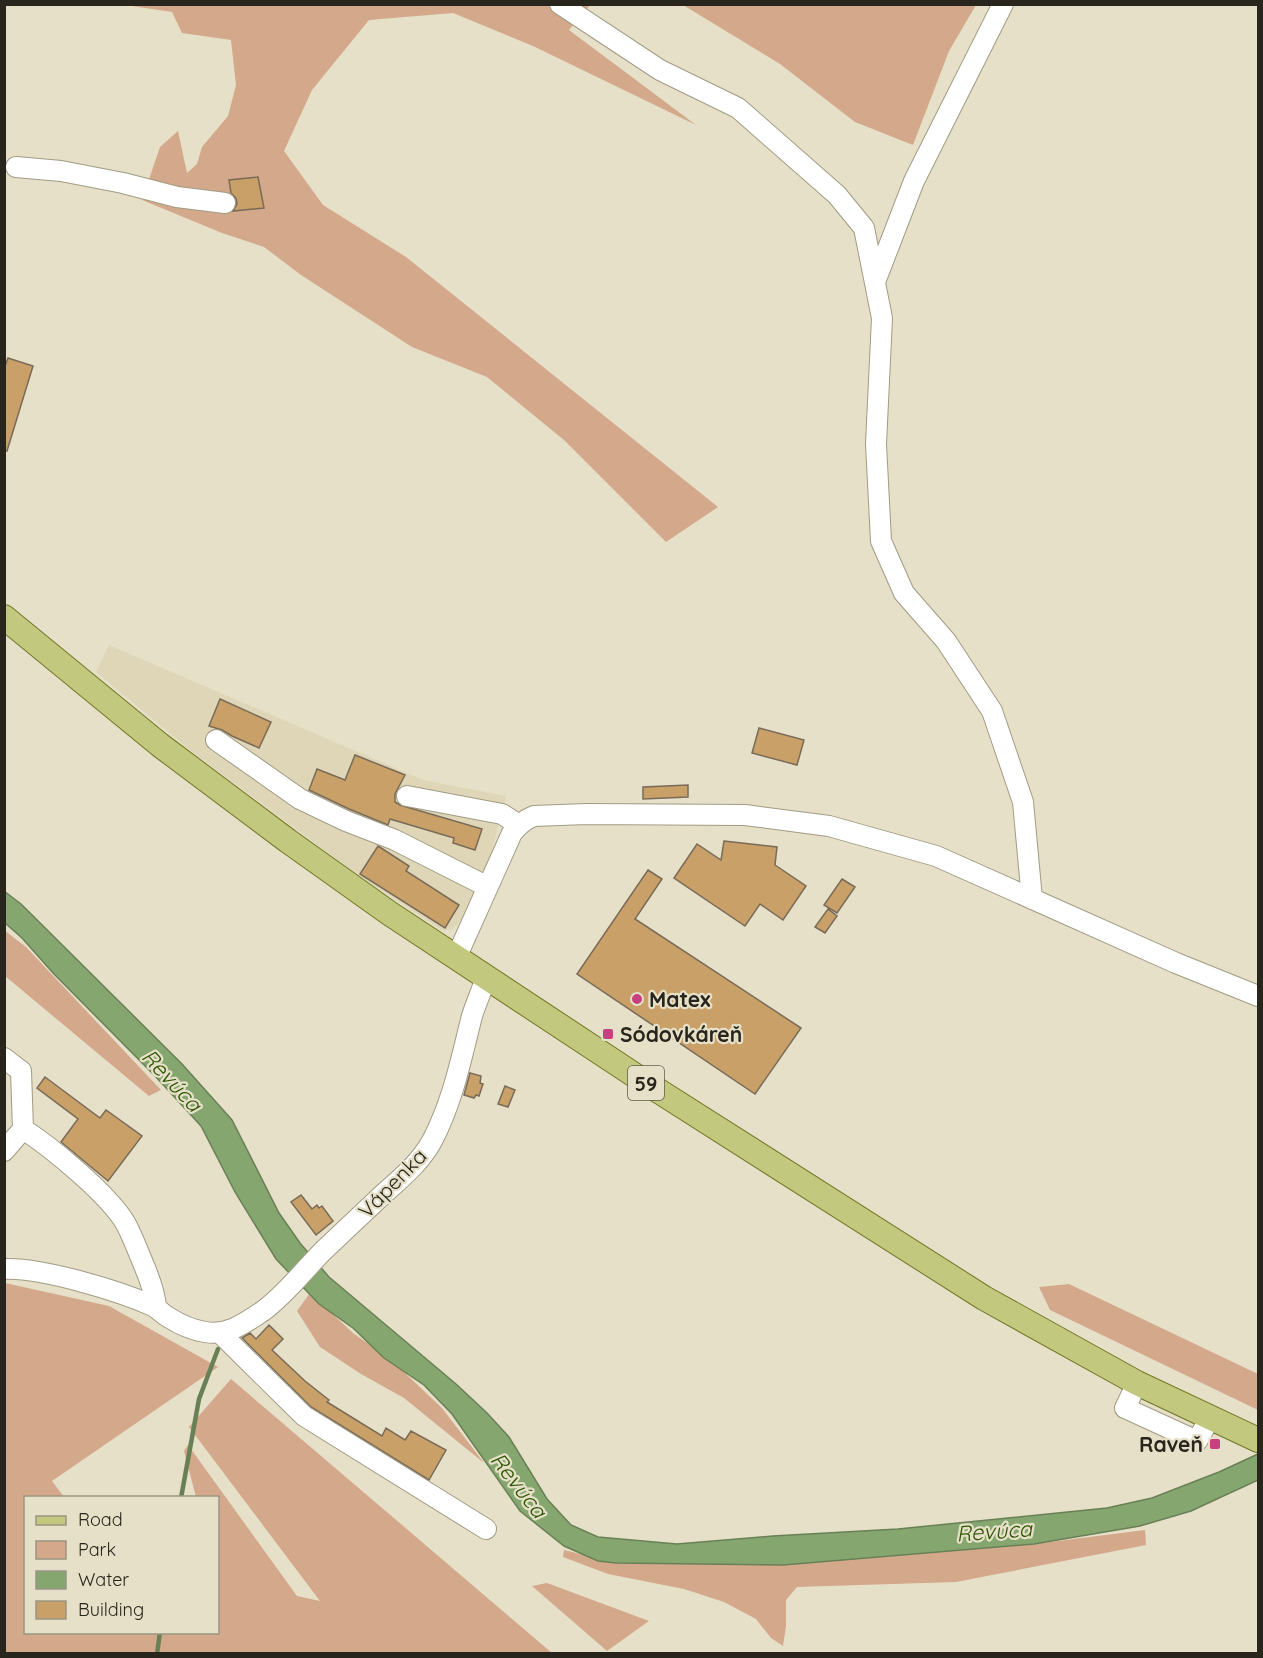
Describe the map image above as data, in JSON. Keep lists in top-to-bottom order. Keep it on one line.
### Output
{"streets":{"main road":["59"],"street":["Vápenka"]},"crossings":[["59","Vápenka"]],"water":["Revúca"],"places":{"other":["Matex"],"transit":["Sódovkáreň","Raveň"]},"legend":["Road","Park","Water","Building"]}
